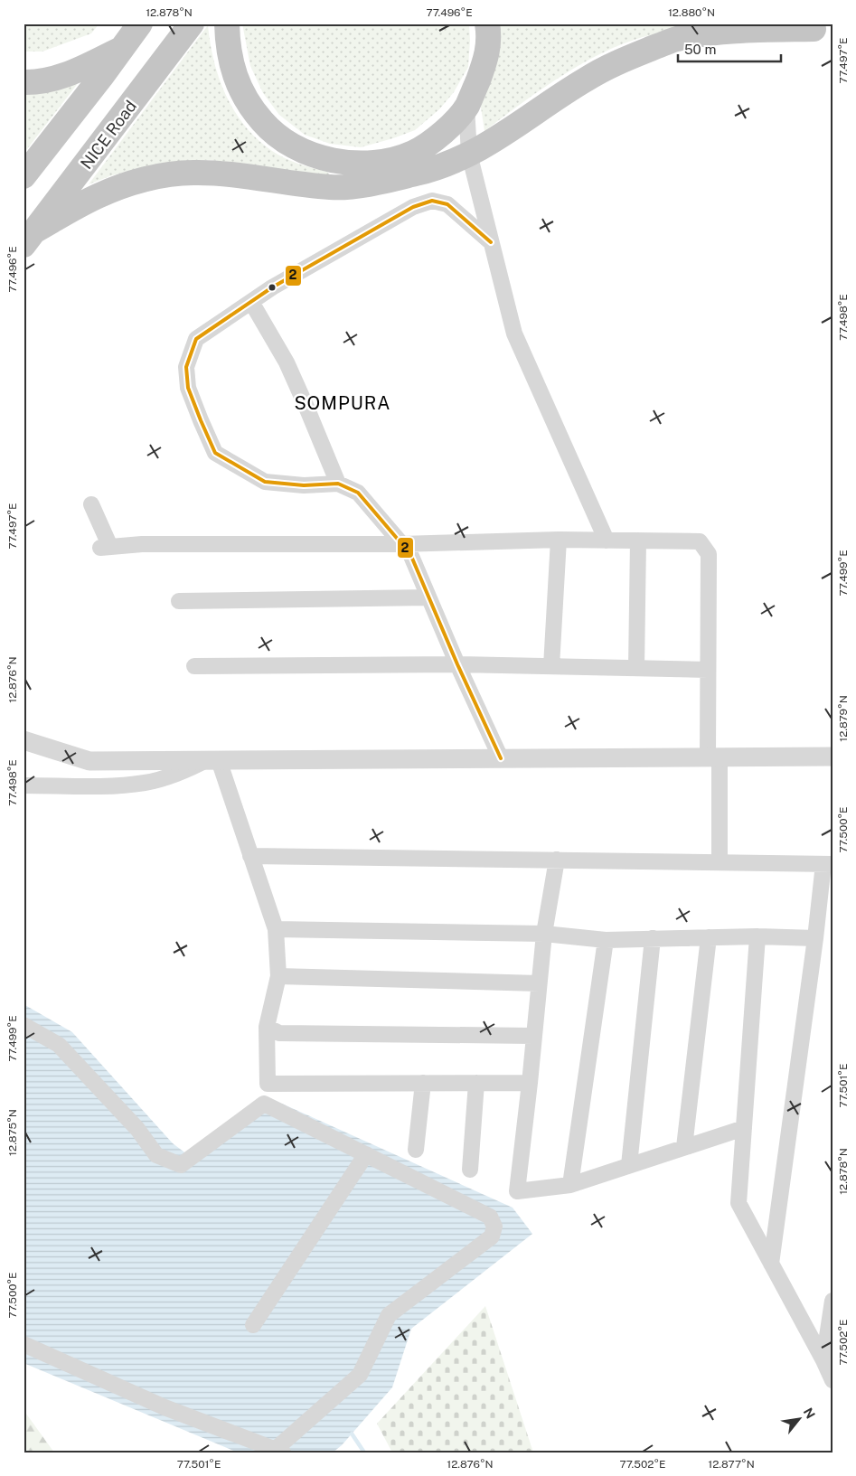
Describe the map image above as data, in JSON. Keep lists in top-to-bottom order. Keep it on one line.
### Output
{"streets":{"highway":["NICE Road"]},"districts":["SOMPURA"],"lines":["transit line 2"],"scale_bar":"50 m","north":"top right","coordinates":["12.878°N","77.496°E","12.880°N","77.497°E","77.498°E","77.499°E","12.876°N","12.879°N","77.500°E","77.501°E","12.875°N","77.502°E","12.877°N"]}
